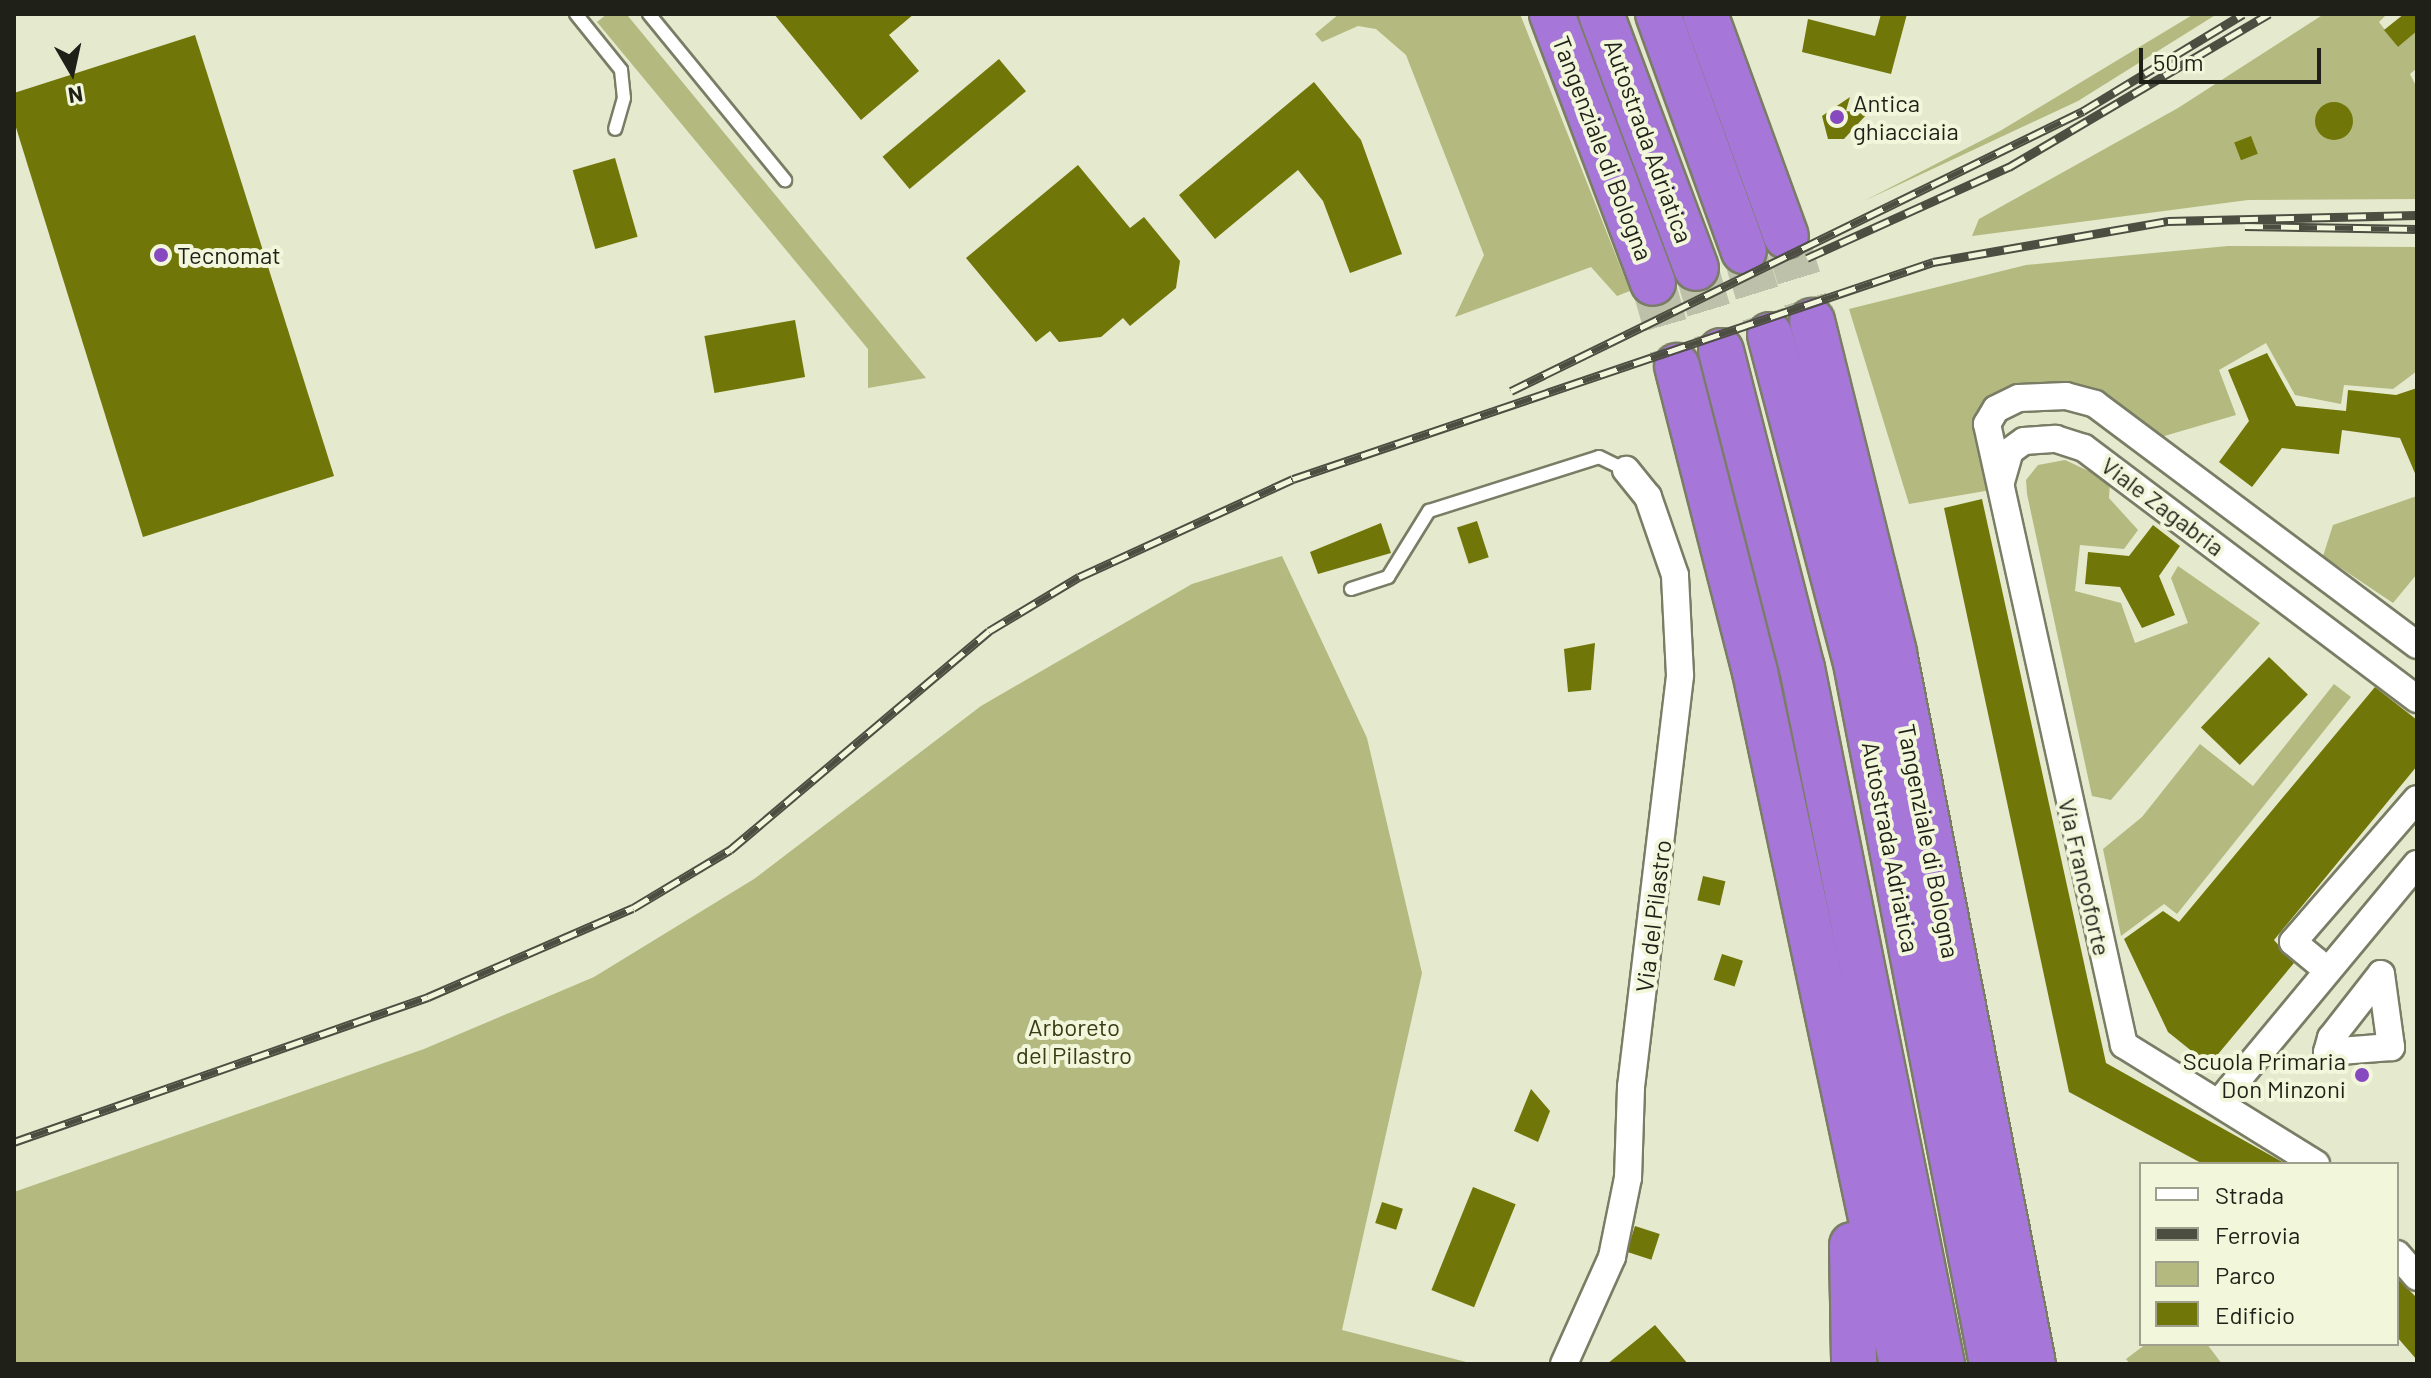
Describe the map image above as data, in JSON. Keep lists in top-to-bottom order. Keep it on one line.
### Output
{"streets":{"highway":["Autostrada Adriatica","Tangenziale di Bologna"],"street":["Viale Zagabria","Via Francoforte","Via del Pilastro"]},"crossings":[["Viale Zagabria","Via Francoforte"]],"parks":["Arboreto del Pilastro"],"places":["Antica ghiacciaia","Tecnomat","Scuola Primaria Don Minzoni"],"legend":["Strada","Ferrovia","Parco","Edificio"],"scale_bar":"50 m","north":"bottom"}
